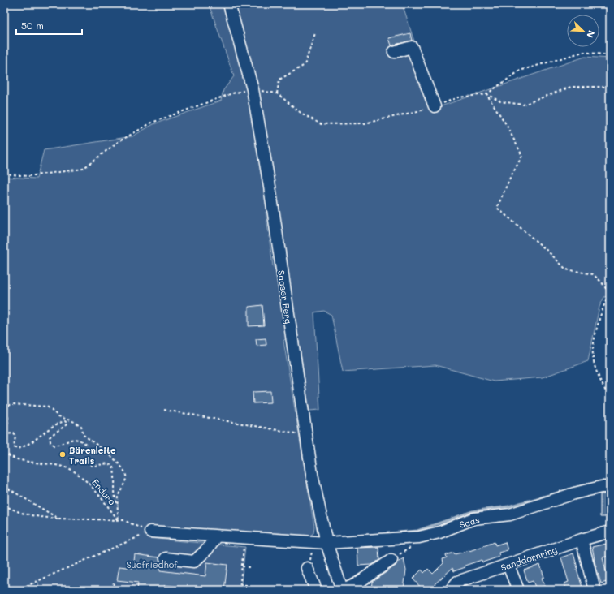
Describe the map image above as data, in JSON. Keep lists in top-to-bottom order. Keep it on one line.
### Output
{"streets":{"street":["Saaser Berg","Saas","Sanddornring"],"path":["Enduro"]},"crossings":[["Saaser Berg","Saas"]],"parks":["Südfriedhof"],"places":["Bärenleite Trails"],"scale_bar":"50 m","north":"bottom right"}
